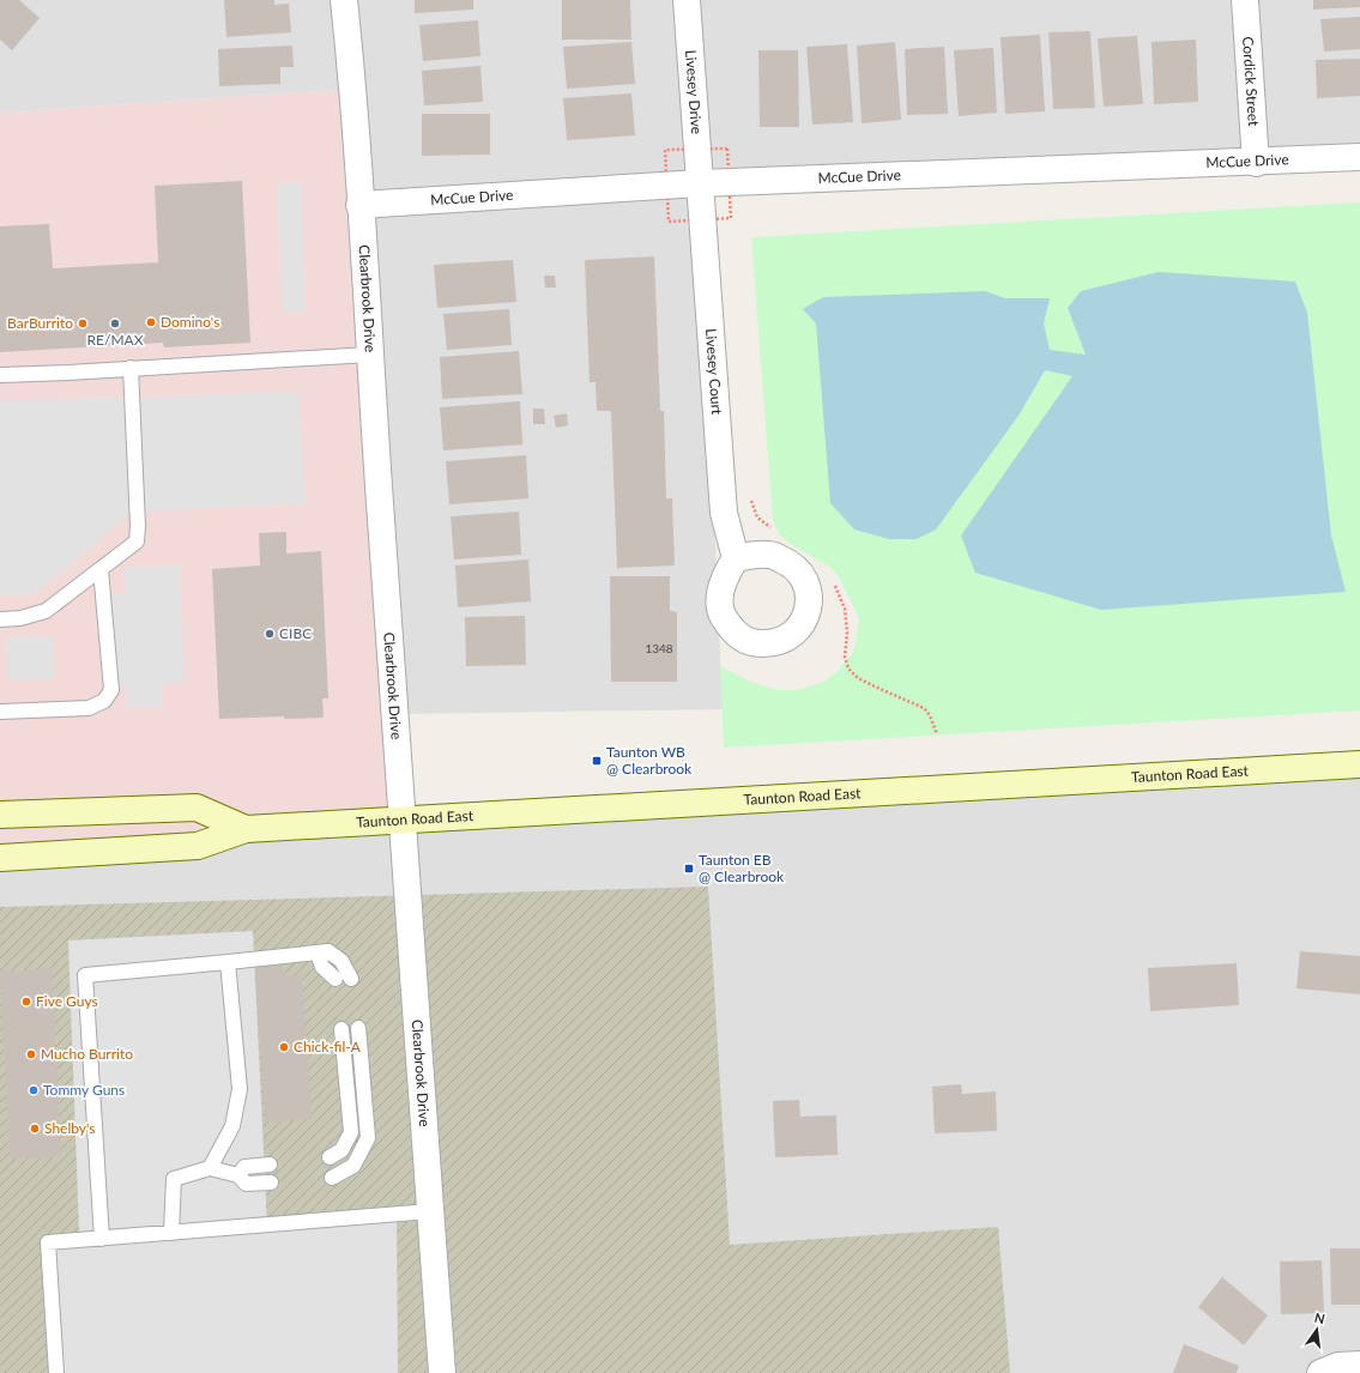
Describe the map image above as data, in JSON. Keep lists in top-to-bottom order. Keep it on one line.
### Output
{"streets":{"main road":["Taunton Road East"],"street":["Cordick Street","Livesey Drive","McCue Drive","Clearbrook Drive","Livesey Court"]},"crossings":[["Cordick Street","McCue Drive"],["Livesey Drive","McCue Drive"],["Livesey Drive","Livesey Court"],["McCue Drive","Clearbrook Drive"],["McCue Drive","Livesey Court"],["Clearbrook Drive","Taunton Road East"]],"places":{"other":["Domino's","BarBurrito","RE/MAX","CIBC","Five Guys","Chick-fil-A","Mucho Burrito","Tommy Guns","Shelby's"],"transit":["Taunton WB @ Clearbrook","Taunton EB @ Clearbrook"]},"house_numbers":["1348"],"north":"top"}
